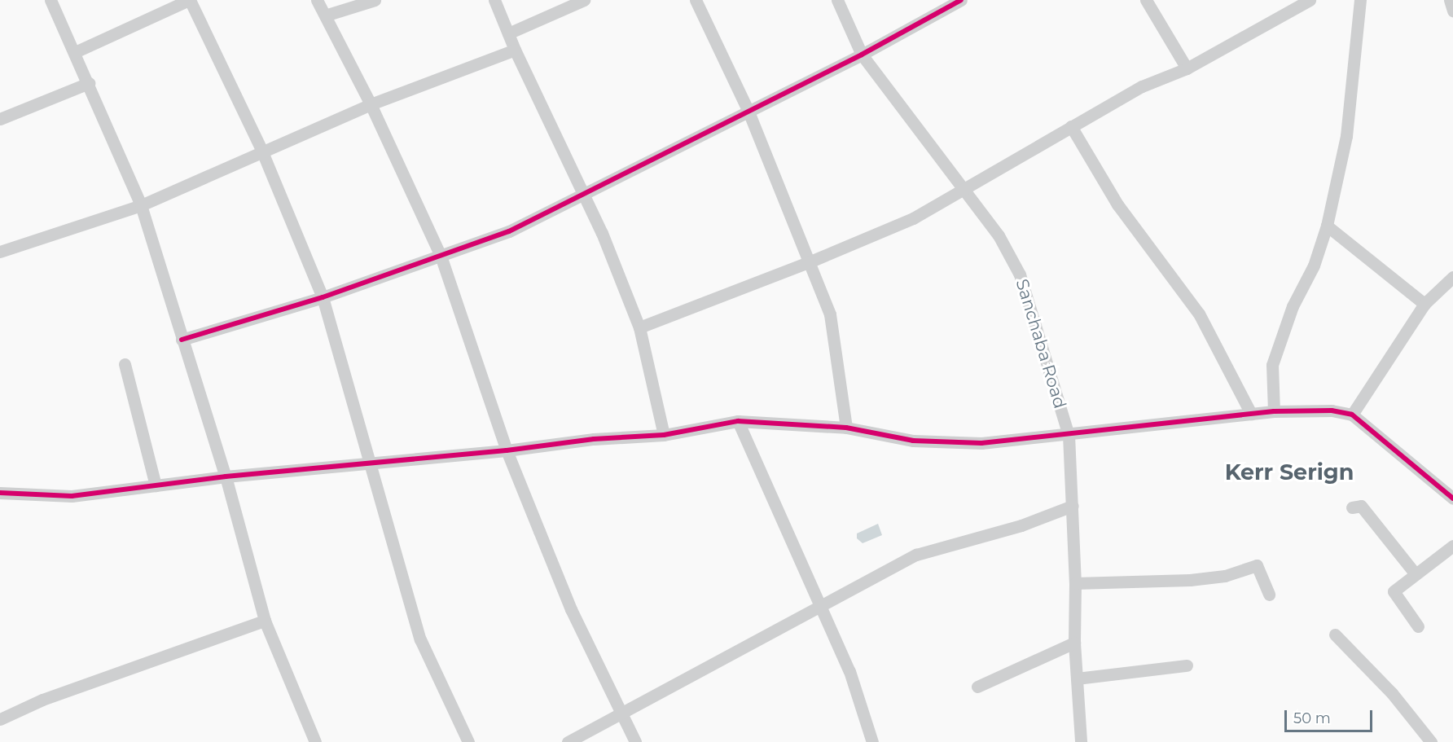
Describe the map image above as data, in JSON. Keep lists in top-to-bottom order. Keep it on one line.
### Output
{"streets":{"street":["Sanchaba Road"]},"districts":["Kerr Serign"],"scale_bar":"50 m"}
